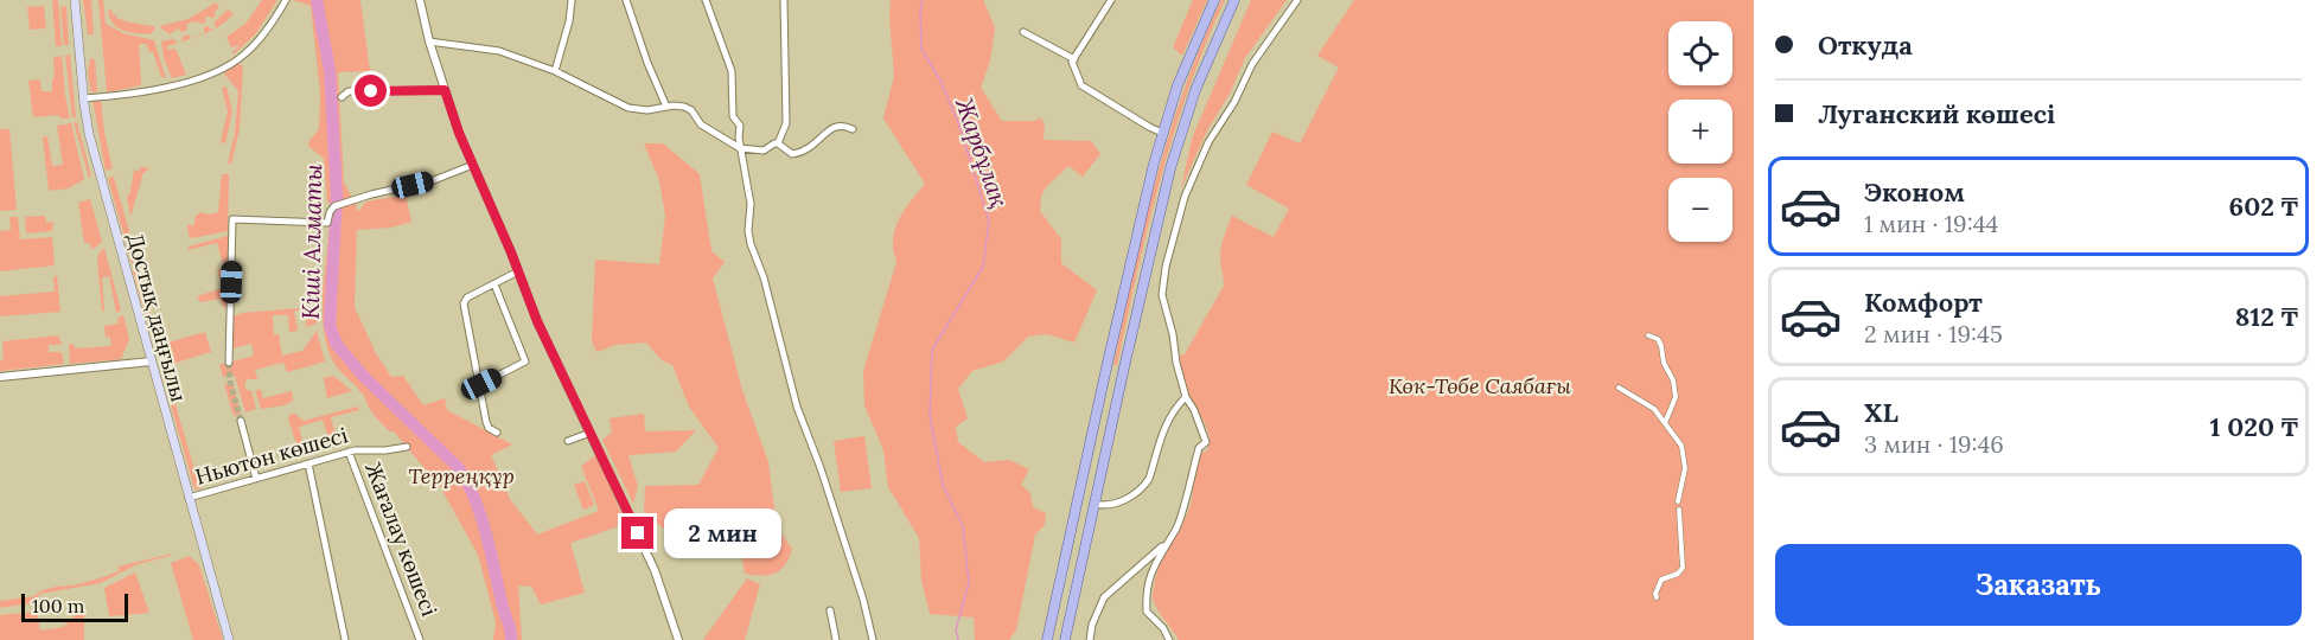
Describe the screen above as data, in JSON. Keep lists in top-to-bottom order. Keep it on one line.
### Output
{"streets":{"main road":["Достық даңғылы"],"street":["Ньютон көшесі","Жағалау көшесі"]},"crossings":[["Достық даңғылы","Ньютон көшесі"],["Ньютон көшесі","Жағалау көшесі"]],"water":["Жарбұлақ","Кіші Алматы"],"parks":["Көк-Төбе Саябағы","Терреңқұр"],"scale_bar":"100 m","page":{"banner":["Откуда","Луганский көшесі"],"map_buttons":["+","−"],"list":[{"name":"Эконом","note":"1 мин · 19:44","value":"602 ₸"},{"name":"Комфорт","note":"2 мин · 19:45","value":"812 ₸"},{"name":"XL","note":"3 мин · 19:46","value":"1 020 ₸"}],"bubble":"2 мин","buttons":"Заказать","scale":"100 m"}}
